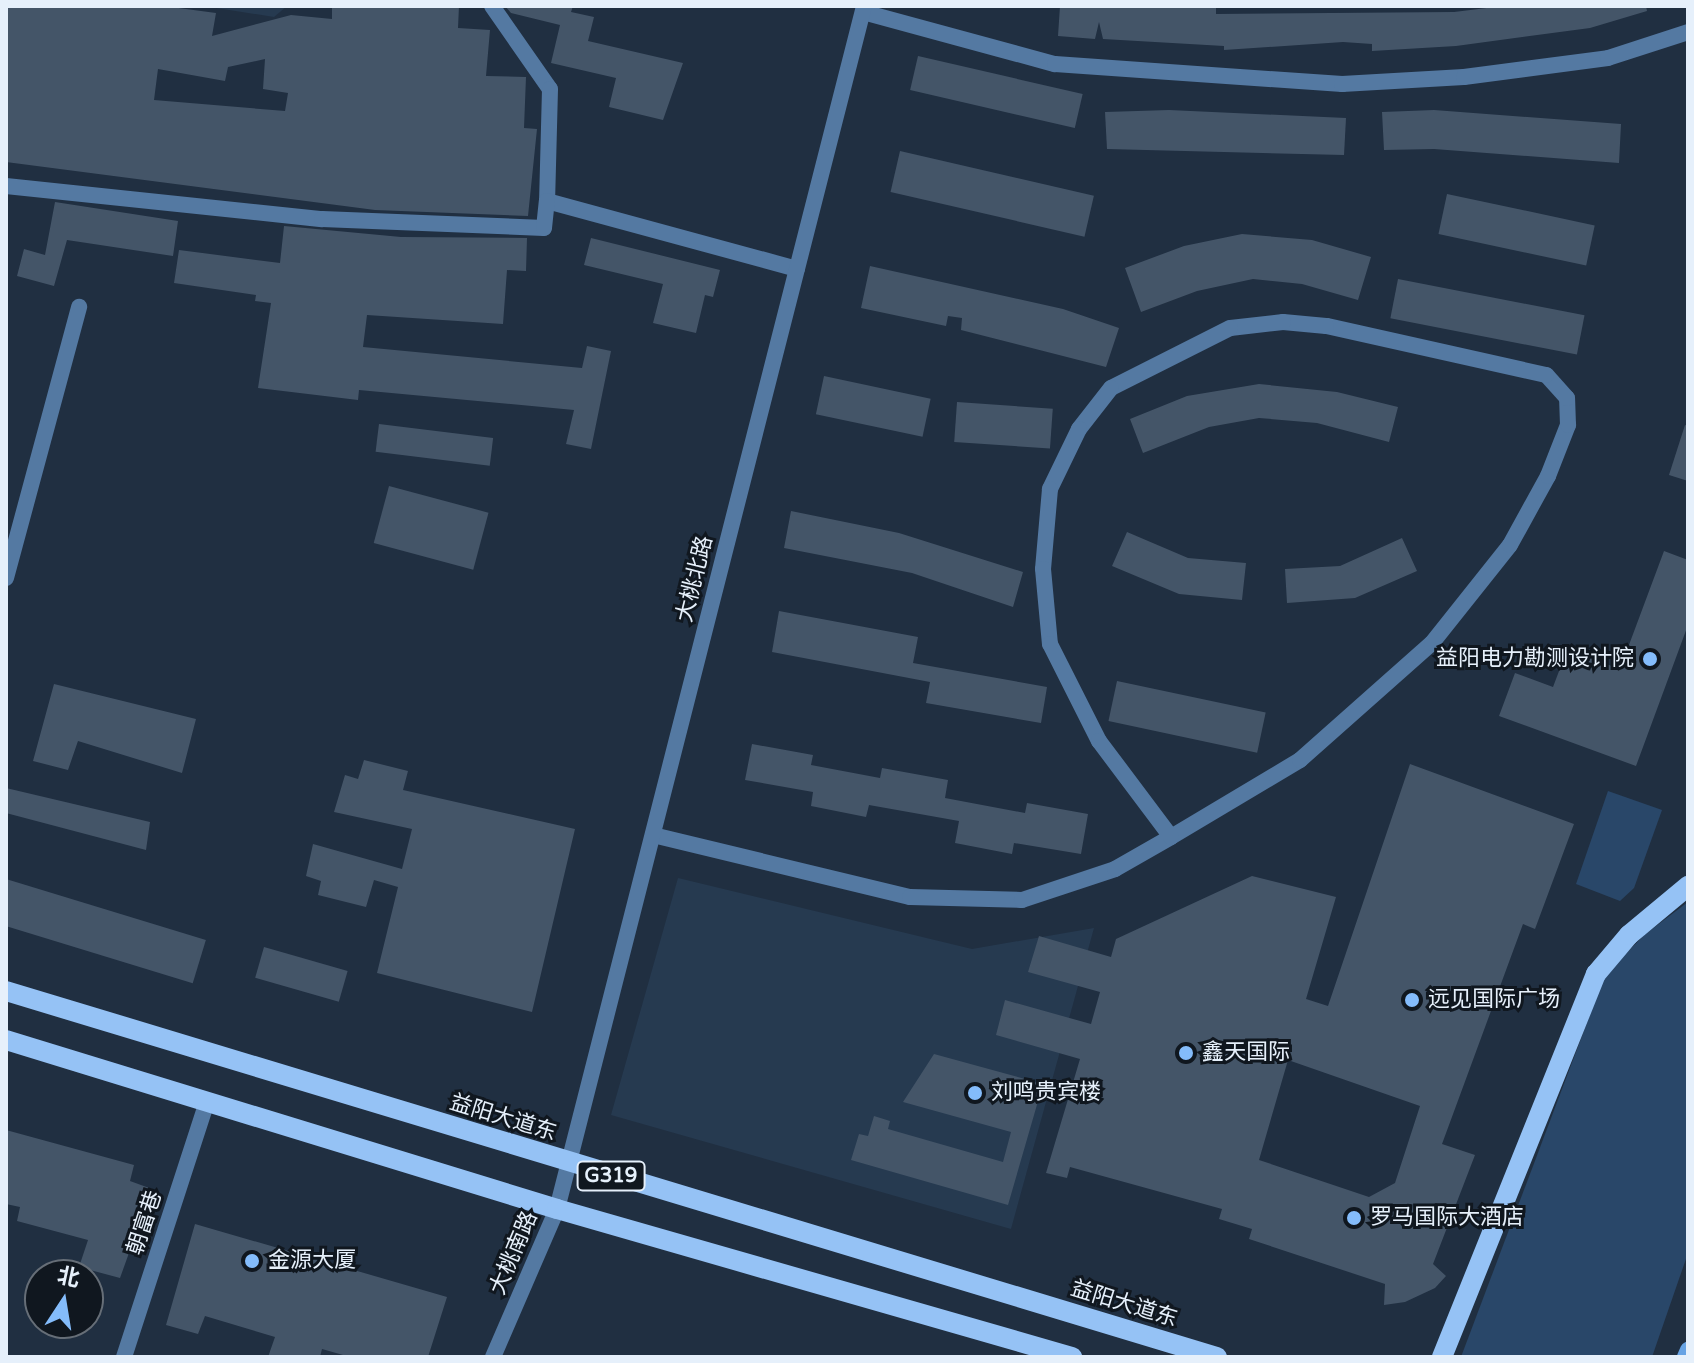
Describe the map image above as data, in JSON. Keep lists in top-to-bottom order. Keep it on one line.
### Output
{"streets":{"main road":["益阳大道东","G319"],"street":["大桃北路","朝富巷","大桃南路"]},"crossings":[["大桃北路","益阳大道东"],["大桃北路","大桃南路"],["益阳大道东","大桃南路"],["G319","朝富巷"],["G319","大桃南路"]],"places":["益阳电力勘测设计院","远见国际广场","鑫天国际","刘鸣贵宾楼","罗马国际大酒店","金源大厦"],"north":"top"}
